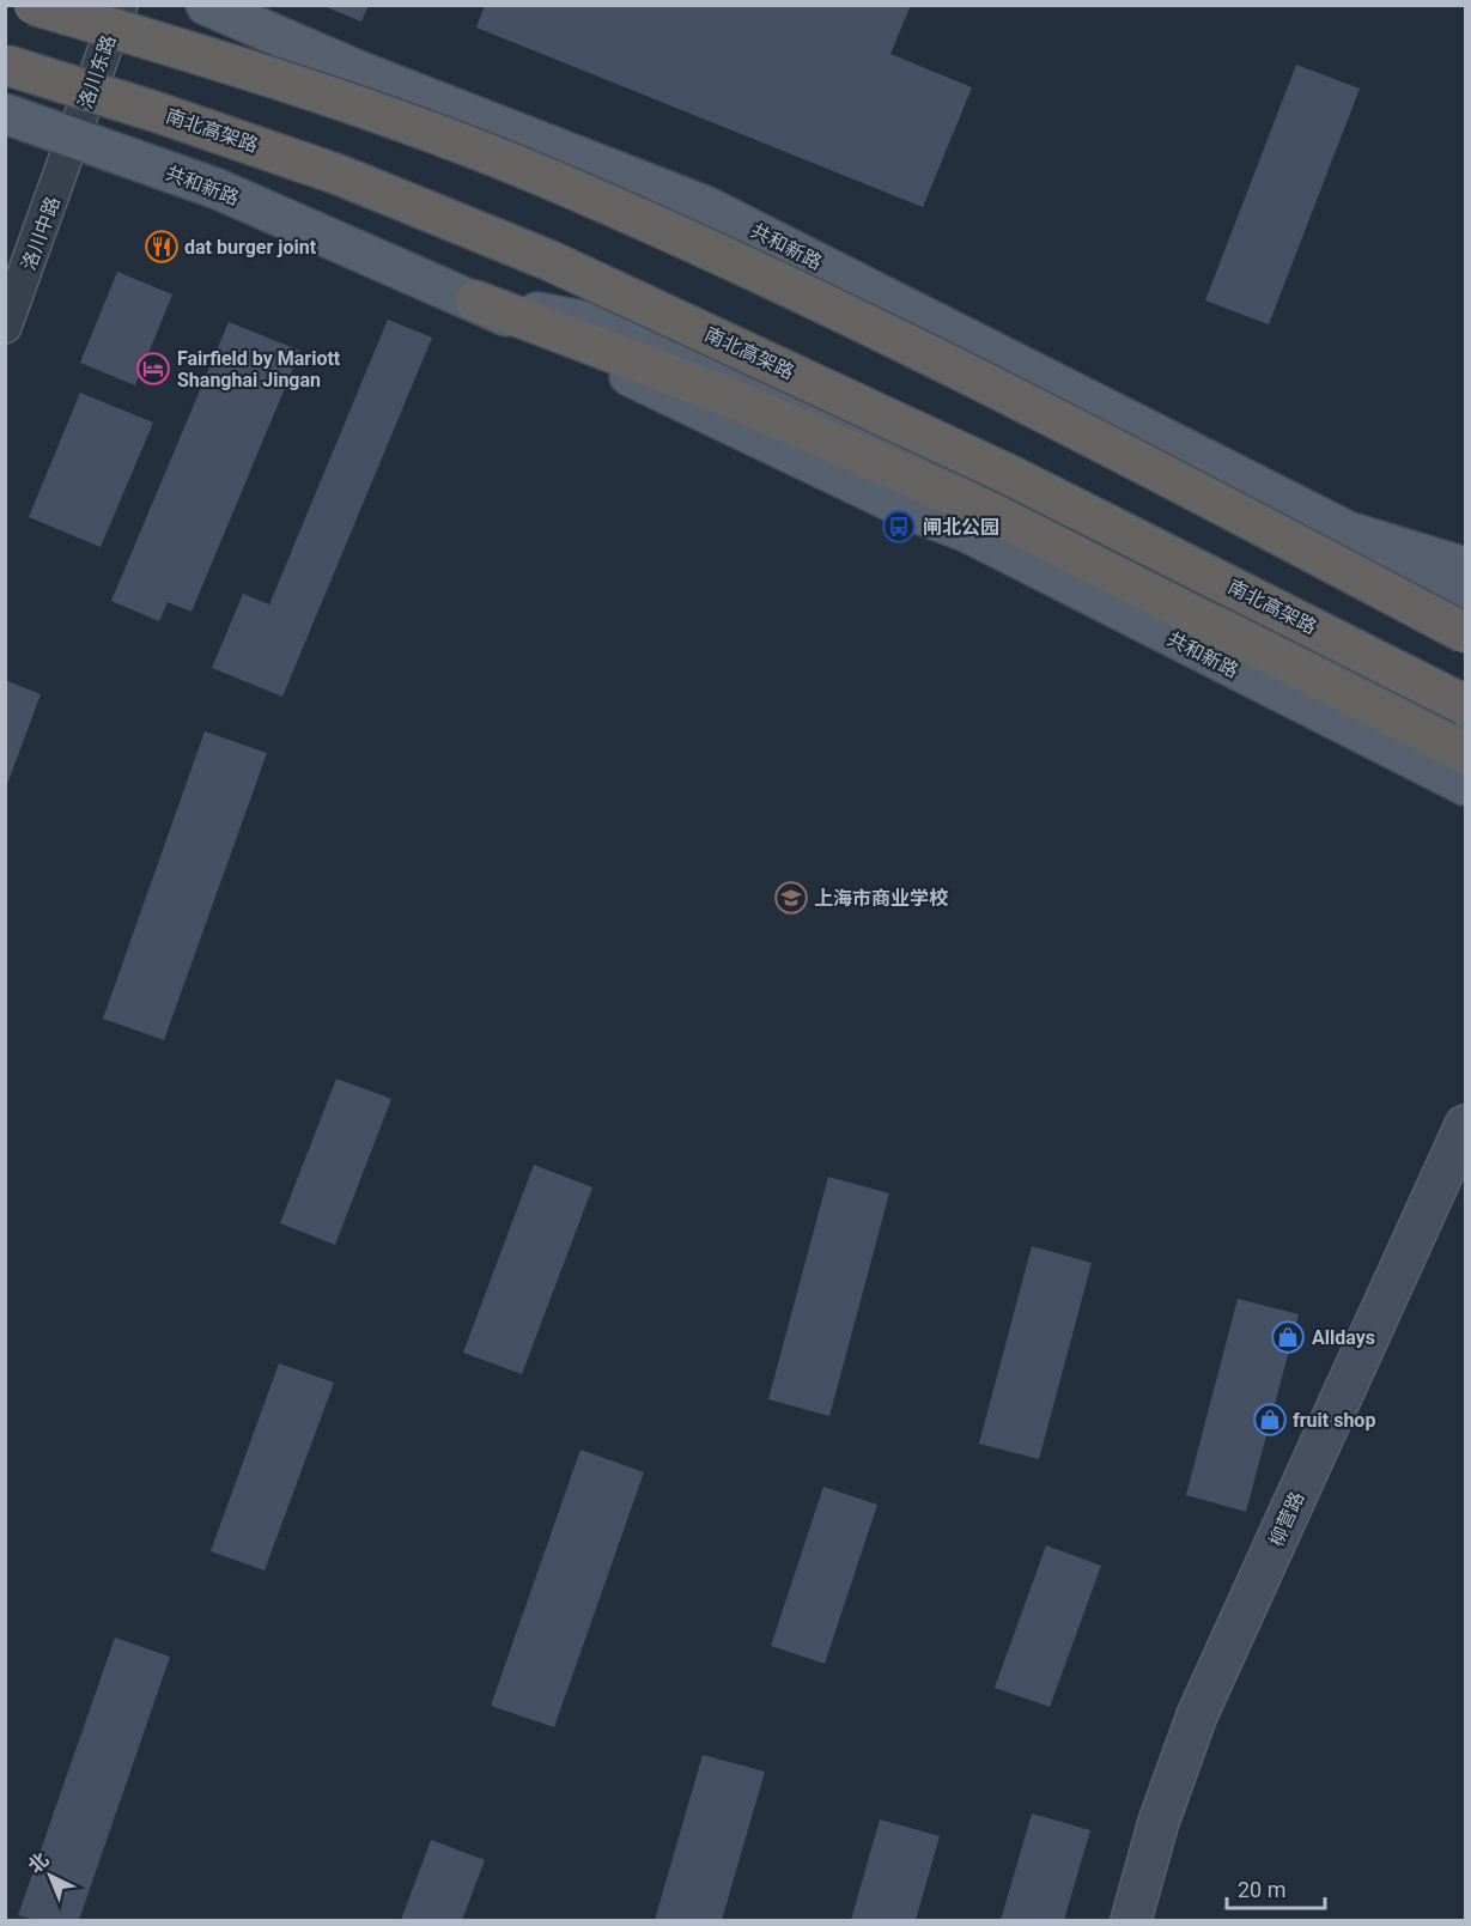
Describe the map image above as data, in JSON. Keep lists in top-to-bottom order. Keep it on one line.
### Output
{"streets":{"highway":["南北高架路"],"main road":["共和新路","柳营路"],"street":["洛川东路","洛川中路"]},"crossings":[["洛川东路","共和新路"],["洛川东路","洛川中路"],["共和新路","洛川中路"]],"places":{"restaurant":["dat burger joint"],"hotel":["Fairfield by Mariott Shanghai Jingan"],"bus stop":["闸北公园"],"school or university":["上海市商业学校"],"shop":["Alldays","fruit shop"]},"scale_bar":"20 m","north":"top left"}
